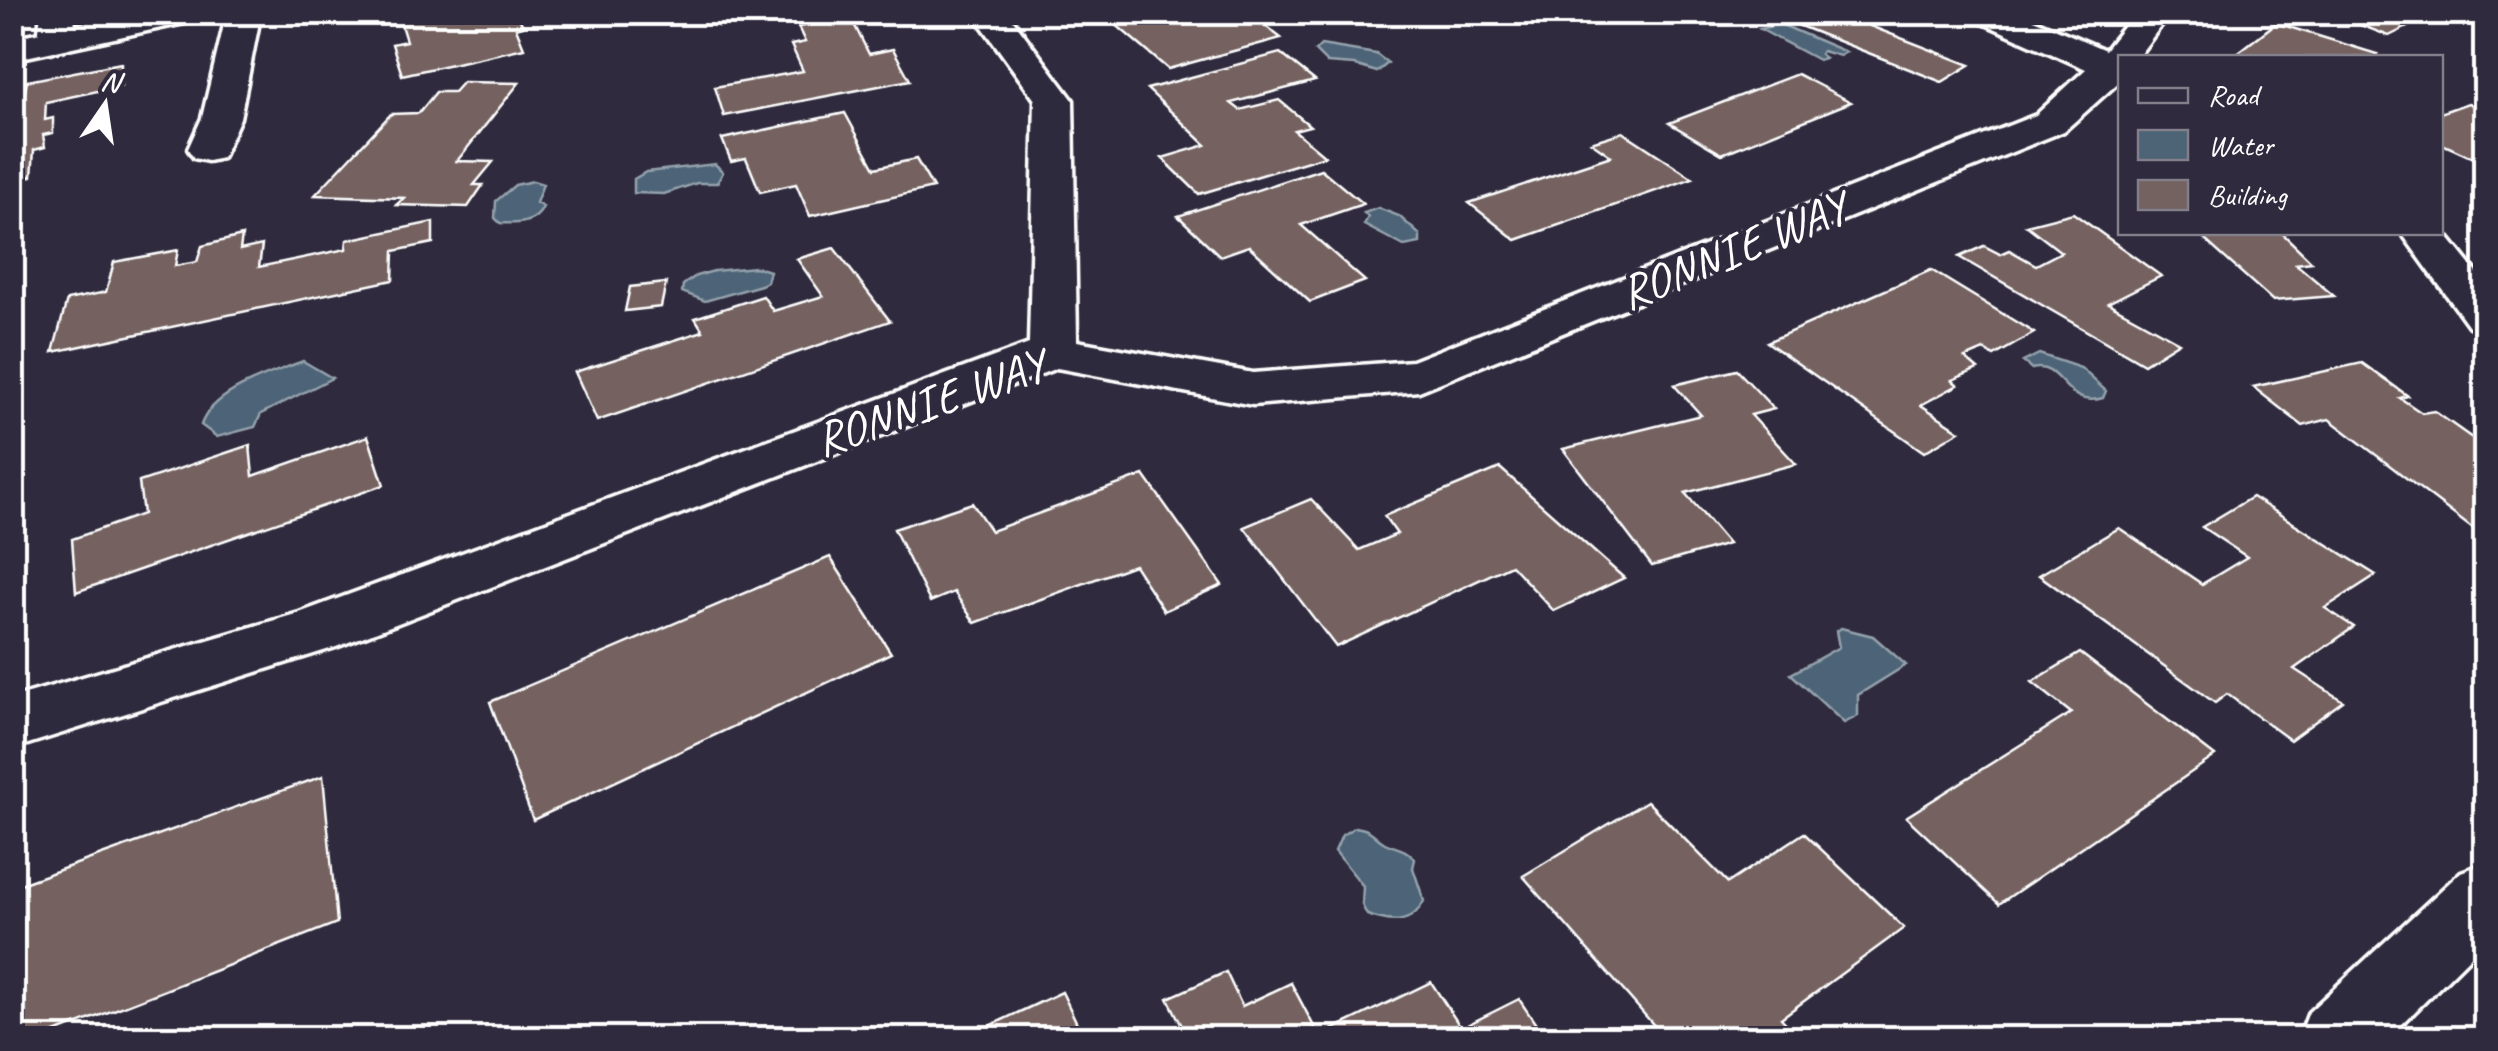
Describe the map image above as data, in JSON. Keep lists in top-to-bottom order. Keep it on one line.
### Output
{"streets":{"street":["RONNIE WAY"]},"legend":["Road","Water","Building"],"north":"top"}
